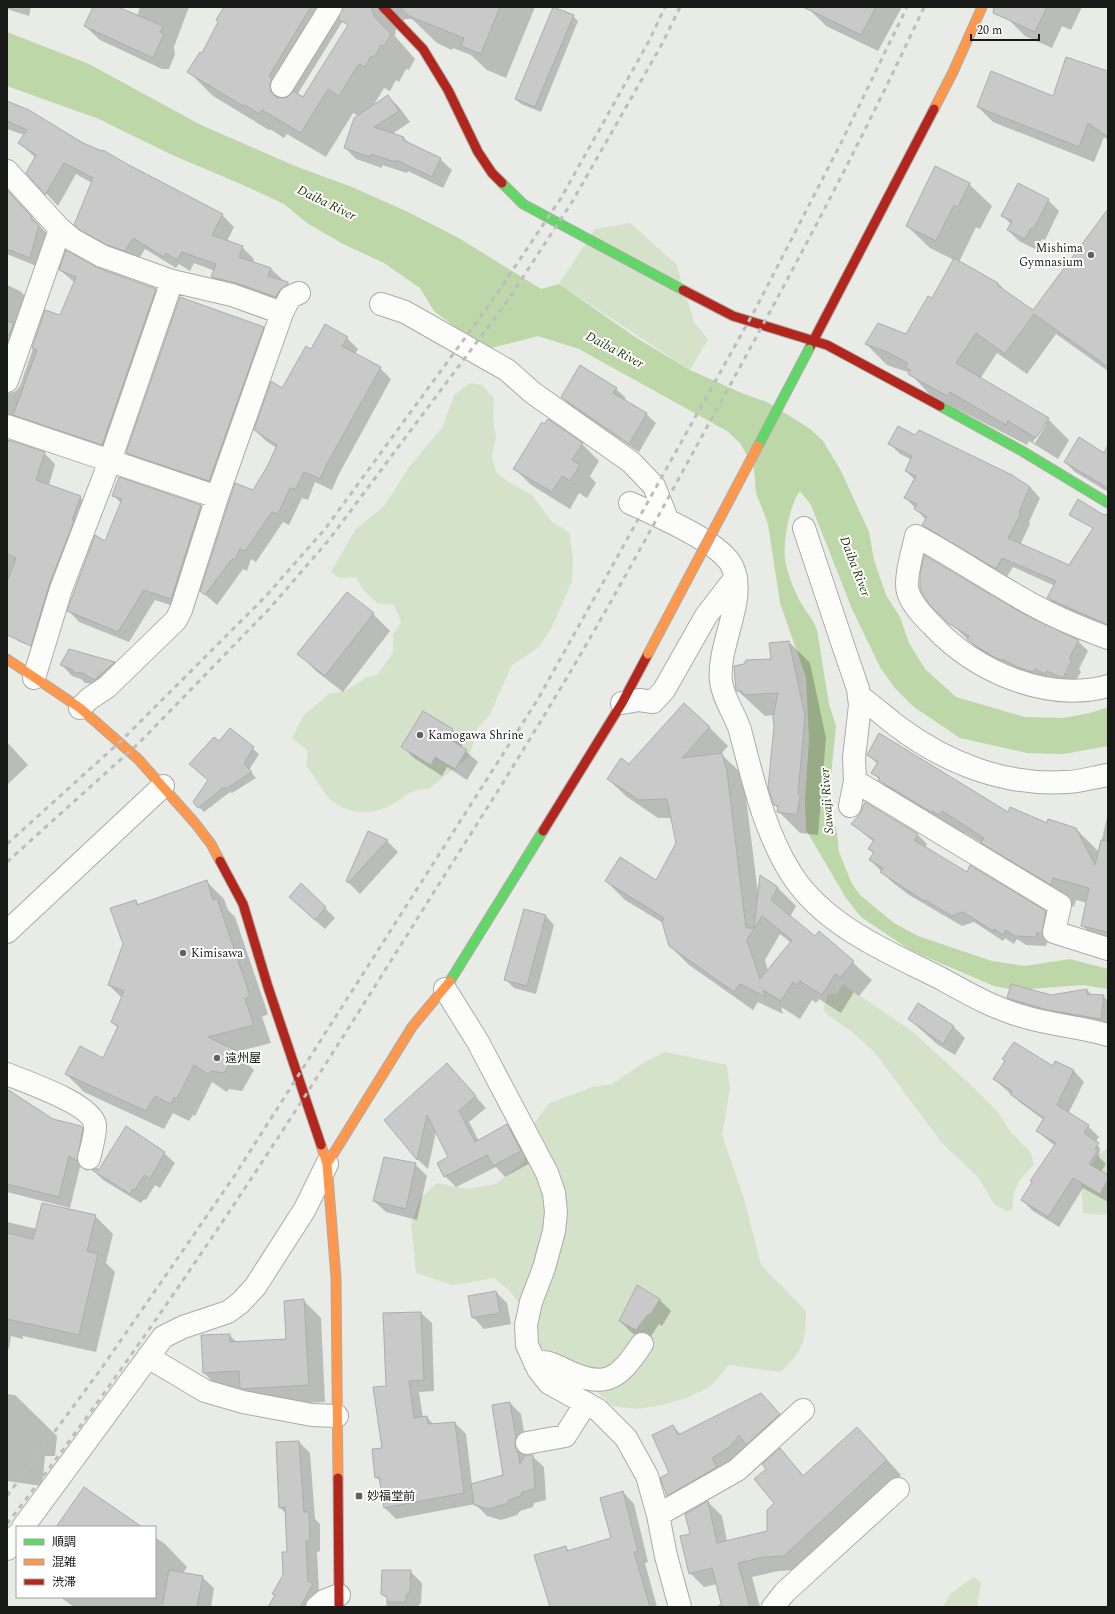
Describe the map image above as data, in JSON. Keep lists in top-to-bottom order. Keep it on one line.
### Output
{"water":["Daiba River","Sawaji River"],"places":{"other":["Mishima Gymnasium","Kamogawa Shrine","Kimisawa","遠州屋"],"transit":["妙福堂前"]},"legend":["順調","混雑","渋滞"],"scale_bar":"20 m"}
